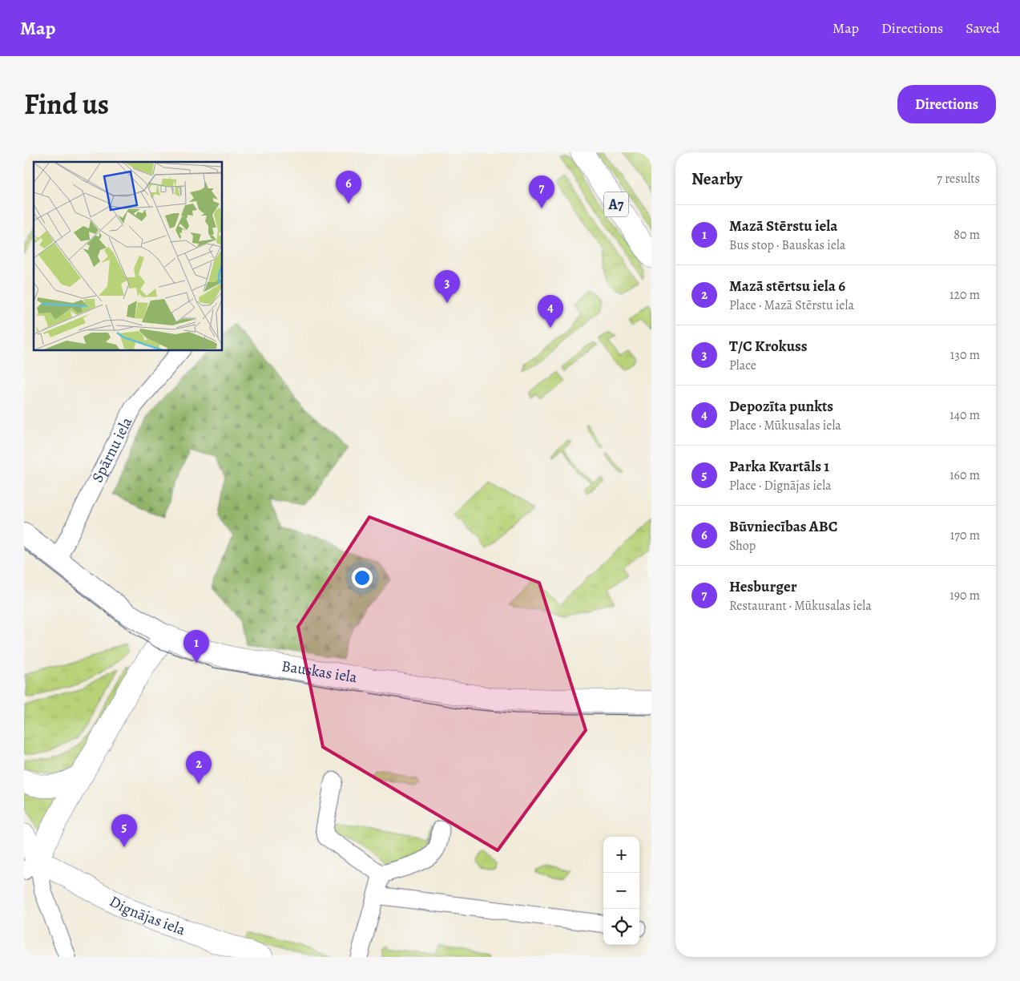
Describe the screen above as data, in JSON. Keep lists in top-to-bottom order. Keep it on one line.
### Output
{"streets":{"main road":["A7","Bauskas iela","Dignājas iela"],"street":["Spārnu iela"]},"crossings":[["Spārnu iela","Bauskas iela"]],"page":{"header":"Map","nav":["Map","Directions","Saved"],"title":"Find us","buttons":"Directions","heading":["Nearby","7 results"],"pins":["6","7","3","4","1","2","5"],"list":[{"mark":"1","name":"Mazā Stērstu iela","note":"Bus stop · Bauskas iela","value":"80 m"},{"mark":"2","name":"Mazā stērtsu iela 6","note":"Place · Mazā Stērstu iela","value":"120 m"},{"mark":"3","name":"T/C Krokuss","note":"Place","value":"130 m"},{"mark":"4","name":"Depozīta punkts","note":"Place · Mūkusalas iela","value":"140 m"},{"mark":"5","name":"Parka Kvartāls 1","note":"Place · Dignājas iela","value":"160 m"},{"mark":"6","name":"Būvniecības ABC","note":"Shop","value":"170 m"},{"mark":"7","name":"Hesburger","note":"Restaurant · Mūkusalas iela","value":"190 m"}],"map_buttons":["+","−"]}}
